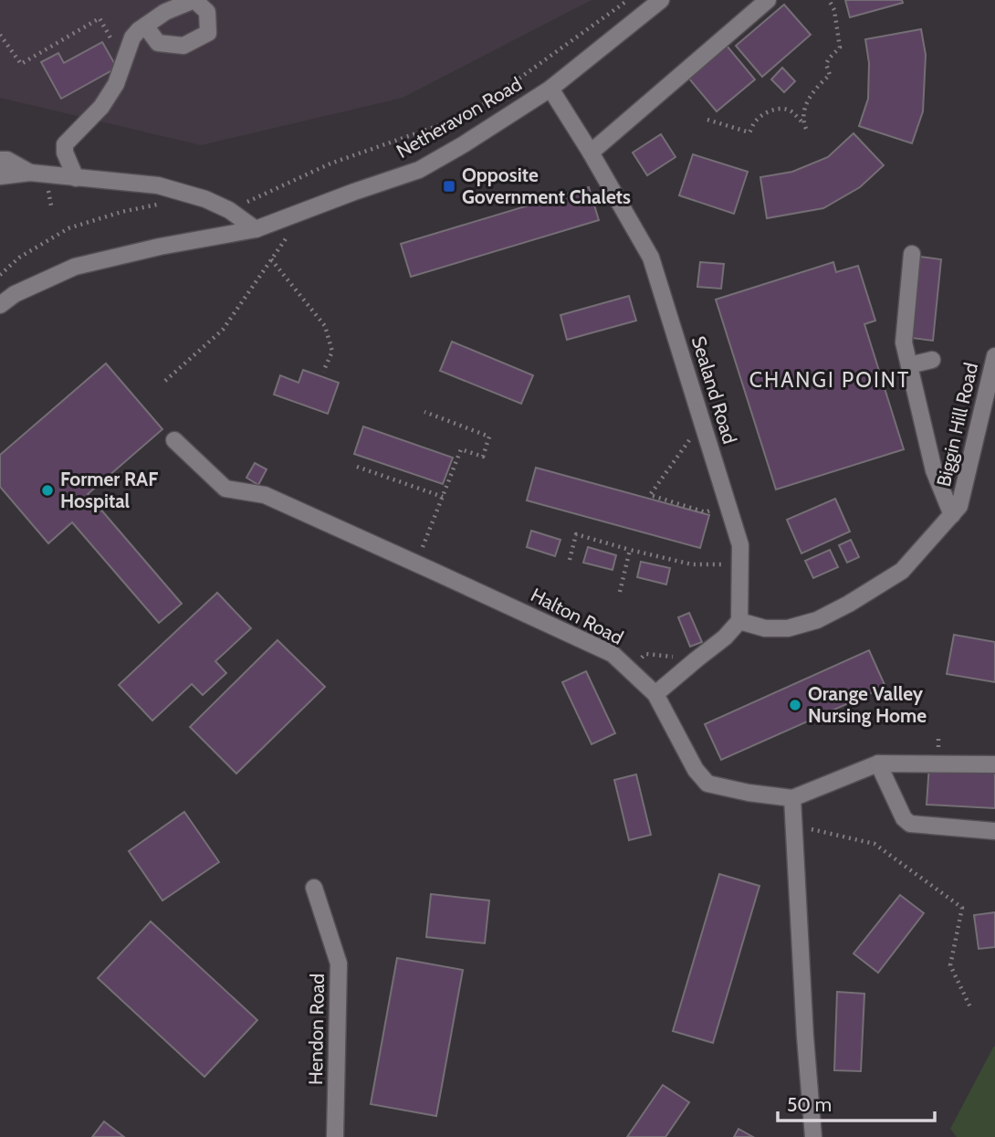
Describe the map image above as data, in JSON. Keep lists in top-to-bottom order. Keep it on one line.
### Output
{"streets":{"street":["Netheravon Road","Sealand Road","Biggin Hill Road","Halton Road","Hendon Road"]},"crossings":[["Netheravon Road","Sealand Road"],["Sealand Road","Biggin Hill Road"]],"districts":["CHANGI POINT"],"places":{"transit":["Opposite Government Chalets"],"other":["Former RAF Hospital","Orange Valley Nursing Home"]},"scale_bar":"50 m"}
